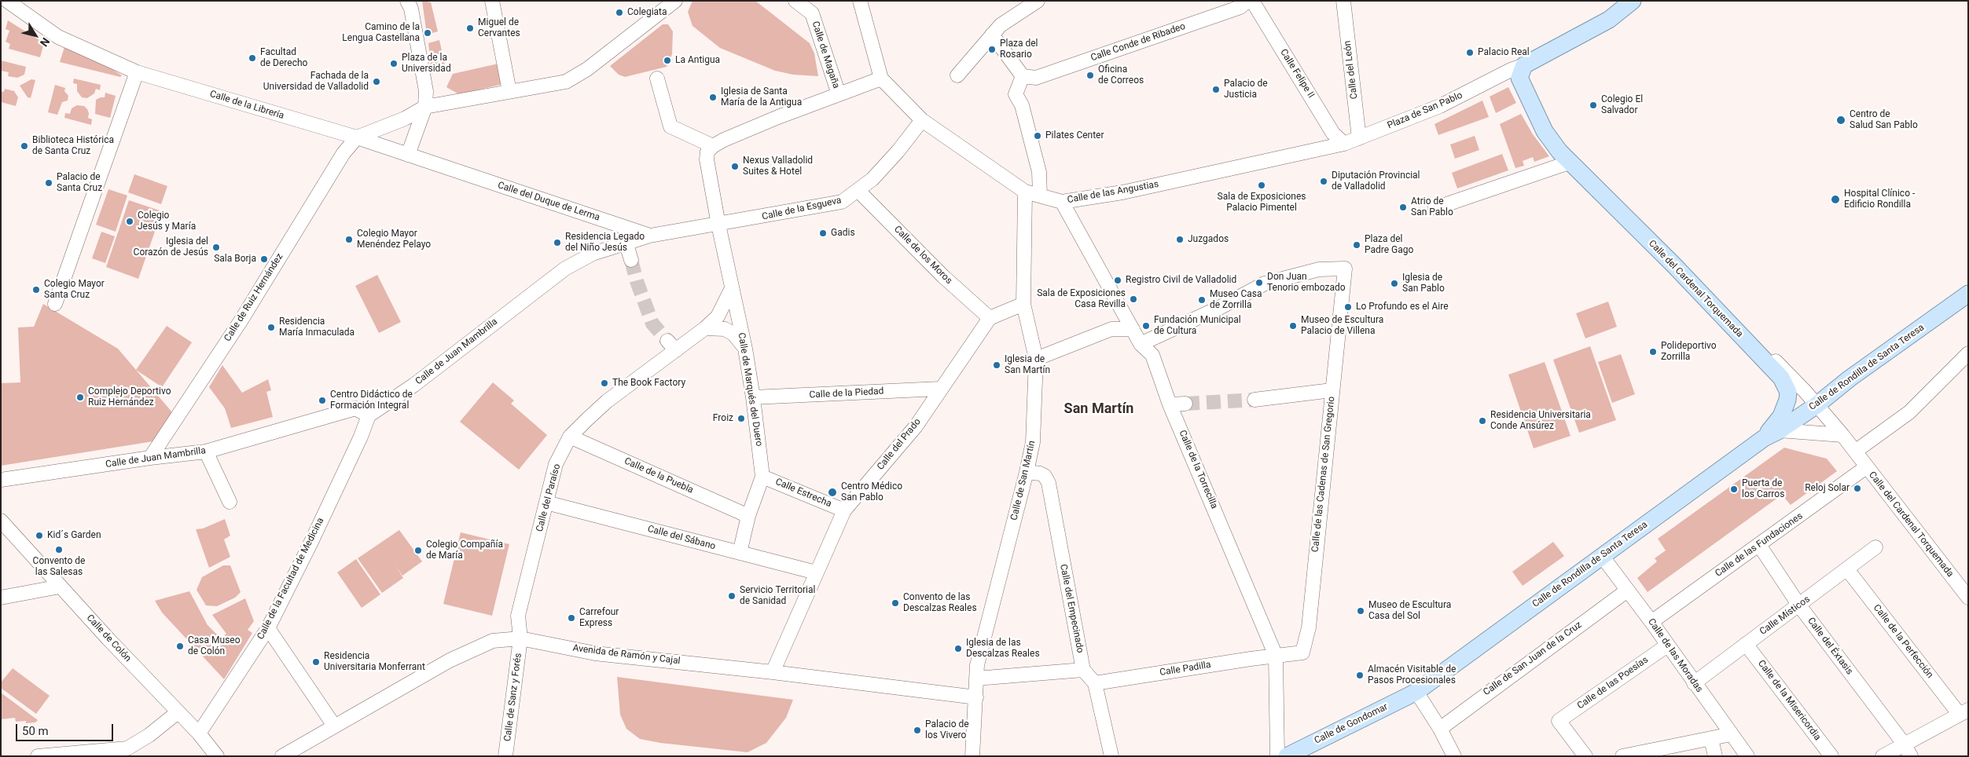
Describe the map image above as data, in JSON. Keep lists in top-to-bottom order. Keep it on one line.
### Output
{"streets":{"main road":["Plaza de San Pablo","Calle del Cardenal Torquemada","Calle de Rondilla de Santa Teresa","Calle de Gondomar"],"street":["Calle Conde de Ribadeo","Calle de Magaña","Calle del León","Calle Felipe II","Calle de la Librería","Calle de las Angustias","Calle del Duque de Lerma","Calle de la Esgueva","Calle de los Moros","Calle de Ruiz Hernández","Calle de Juan Mambrilla","Calle de Marqués del Duero","Calle de la Piedad","Calle del Prado","Calle de la Torrecilla","Calle de las Cadenas de San Gregorio","Calle de la Puebla","Calle de San Martín","Calle Estrecha","Calle del Paraíso","Calle del Sábano","Calle de las Fundaciones","Calle de la Facultad de Medicina","Calle del Empecinado","Calle Místicos","Calle de Colón","Calle de la Perfección","Calle del Éxtasis","Avenida de Ramón y Cajal","Calle de las Moradas","Calle de San Juan de la Cruz","Calle Padilla","Calle de las Poesías","Calle de Sanz y Forés","Calle de la Misericordia"]},"crossings":[["Calle del León","Plaza de San Pablo"],["Calle Felipe II","Plaza de San Pablo"],["Calle Felipe II","Calle de las Angustias"],["Calle de la Librería","Calle de Ruiz Hernández"],["Plaza de San Pablo","Calle de las Angustias"],["Calle de las Angustias","Calle de la Esgueva"],["Calle de las Angustias","Calle de la Torrecilla"],["Calle de las Angustias","Calle de San Martín"],["Calle del Duque de Lerma","Calle de Juan Mambrilla"],["Calle de la Esgueva","Calle de los Moros"],["Calle de la Esgueva","Calle de Juan Mambrilla"],["Calle de la Esgueva","Calle de Marqués del Duero"],["Calle de los Moros","Calle del Prado"],["Calle del Cardenal Torquemada","Calle de Rondilla de Santa Teresa"],["Calle del Cardenal Torquemada","Calle de las Fundaciones"],["Calle de Ruiz Hernández","Calle de Juan Mambrilla"],["Calle de Juan Mambrilla","Calle de Marqués del Duero"],["Calle de Juan Mambrilla","Calle de la Facultad de Medicina"],["Calle de Rondilla de Santa Teresa","Calle de las Moradas"],["Calle de Rondilla de Santa Teresa","Calle de Gondomar"],["Calle de Marqués del Duero","Calle de la Piedad"],["Calle de Marqués del Duero","Calle de la Puebla"],["Calle de Marqués del Duero","Calle Estrecha"],["Calle de Marqués del Duero","Calle del Paraíso"],["Calle de Marqués del Duero","Calle del Sábano"],["Calle de la Piedad","Calle del Prado"],["Calle del Prado","Calle Estrecha"],["Calle del Prado","Calle del Sábano"],["Calle del Prado","Avenida de Ramón y Cajal"],["Calle de la Torrecilla","Calle de las Cadenas de San Gregorio"],["Calle de la Torrecilla","Calle Padilla"],["Calle de las Cadenas de San Gregorio","Calle Padilla"],["Calle de la Puebla","Calle del Paraíso"],["Calle de San Martín","Calle del Empecinado"],["Calle de San Martín","Avenida de Ramón y Cajal"],["Calle del Paraíso","Calle del Sábano"],["Calle del Paraíso","Avenida de Ramón y Cajal"],["Calle del Paraíso","Calle de Sanz y Forés"],["Calle de las Fundaciones","Calle del Éxtasis"],["Calle de las Fundaciones","Calle de las Moradas"],["Calle de la Facultad de Medicina","Calle de Colón"],["Calle Místicos","Calle de la Perfección"],["Calle Místicos","Calle del Éxtasis"],["Calle Místicos","Calle de las Moradas"],["Calle Místicos","Calle de la Misericordia"],["Avenida de Ramón y Cajal","Calle de Sanz y Forés"],["Calle de las Moradas","Calle de San Juan de la Cruz"],["Calle de las Moradas","Calle de las Poesías"]],"districts":["San Martín"],"places":["Colegiata","Miguel de Cervantes","Camino de la Lengua Castellana","Plaza del Rosario","Palacio Real","Facultad de Derecho","La Antigua","Plaza de la Universidad","Oficina de Correos","Fachada de la Universidad de Valladolid","Palacio de Justicia","Iglesia de Santa María de la Antigua","Colegio El Salvador","Centro de Salud San Pablo","Pilates Center","Biblioteca Histórica de Santa Cruz","Nexus Valladolid Suites & Hotel","Diputación Provincial de Valladolid","Palacio de Santa Cruz","Sala de Exposiciones Palacio Pimentel","Hospital Clínico - Edificio Rondilla","Atrio de San Pablo","Colegio Jesús y María","Gadis","Colegio Mayor Menéndez Pelayo","Juzgados","Residencia Legado del Niño Jesús","Plaza del Padre Gago","Iglesia del Corazón de Jesús","Sala Borja","Registro Civil de Valladolid","Don Juan Tenorio embozado","Iglesia de San Pablo","Colegio Mayor Santa Cruz","Sala de Exposiciones Casa Revilla","Museo Casa de Zorrilla","Lo Profundo es el Aire","Fundación Municipal de Cultura","Museo de Escultura Palacio de Villena","Residencia María Inmaculada","Polideportivo Zorrilla","Iglesia de San Martín","The Book Factory","Complejo Deportivo Ruiz Hernández","Centro Didáctico de Formación Integral","Froiz","Residencia Universitaria Conde Ansúrez","Reloj Solar","Puerta de los Carros","Centro Médico San Pablo","Kid´s Garden","Convento de las Salesas","Colegio Compañía de María","Servicio Territorial de Sanidad","Convento de las Descalzas Reales","Museo de Escultura Casa del Sol","Carrefour Express","Casa Museo de Colón","Iglesia de las Descalzas Reales","Residencia Universitaria Monferrant","Almacén Visitable de Pasos Procesionales","Palacio de los Vivero"],"scale_bar":"50 m","north":"bottom right"}
